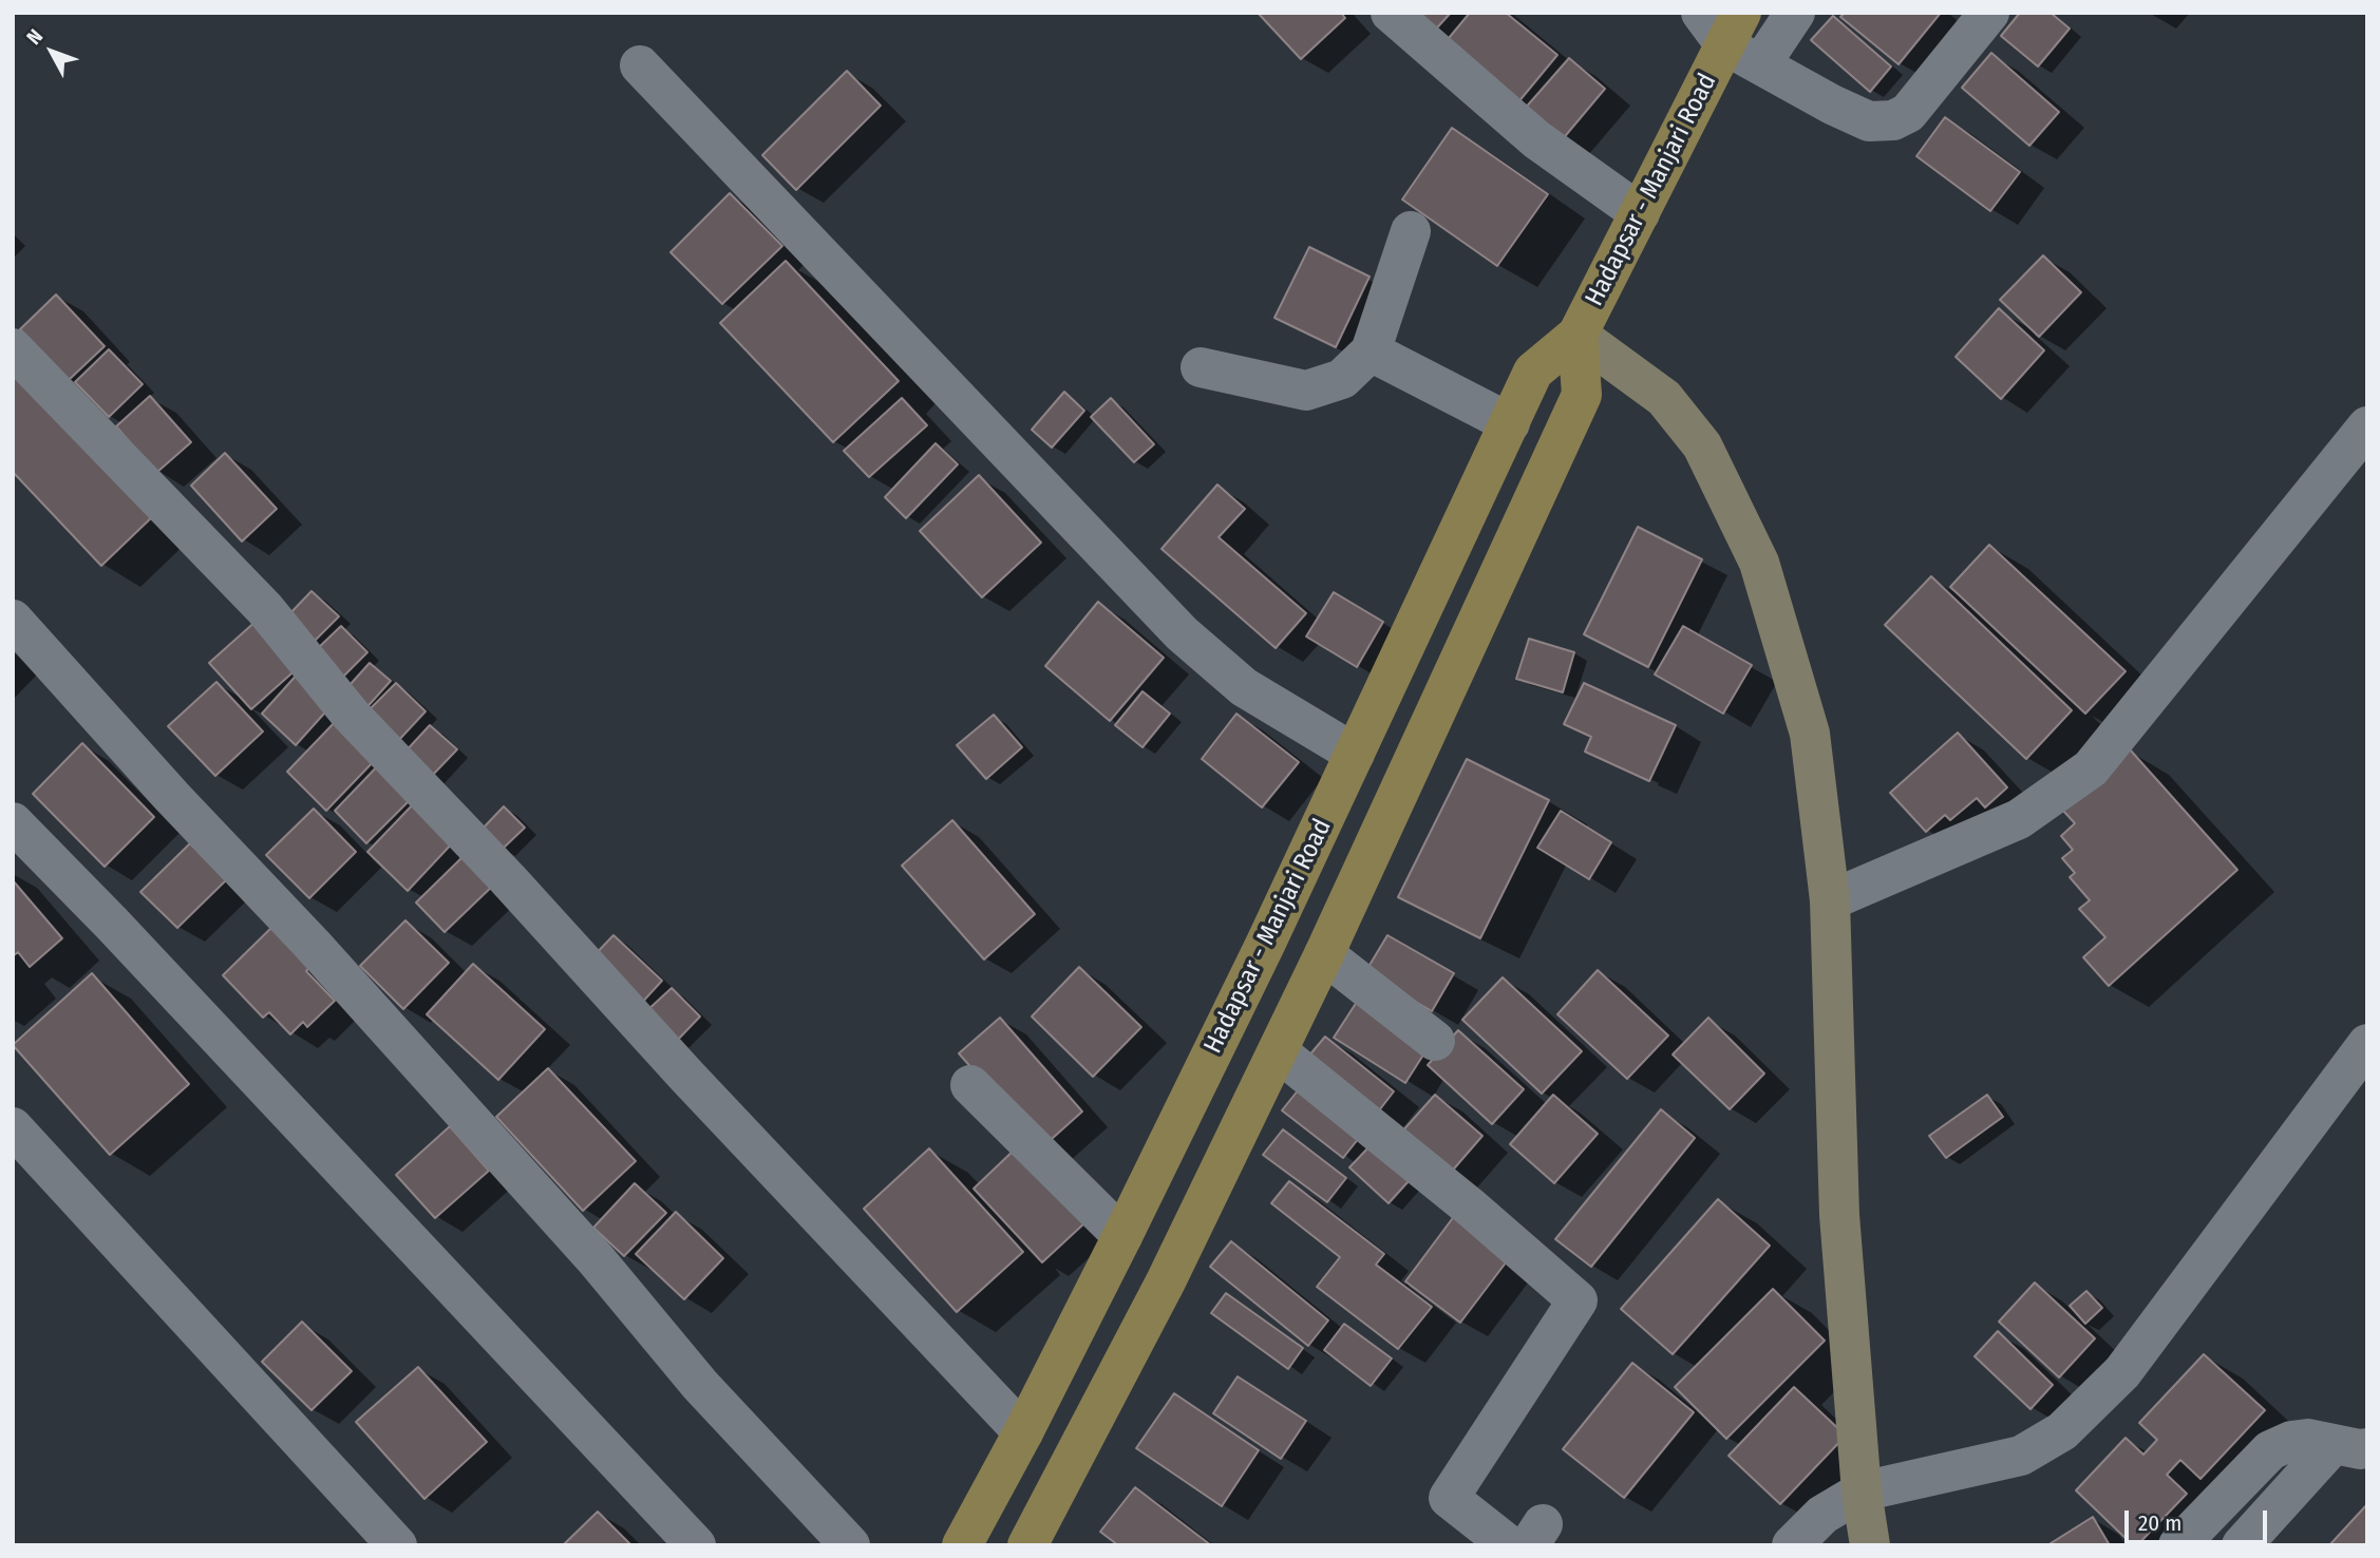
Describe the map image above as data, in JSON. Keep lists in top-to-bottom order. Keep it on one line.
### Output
{"streets":{"main road":["Hadapsar - Manjari Road"]},"scale_bar":"20 m","north":"top left"}
